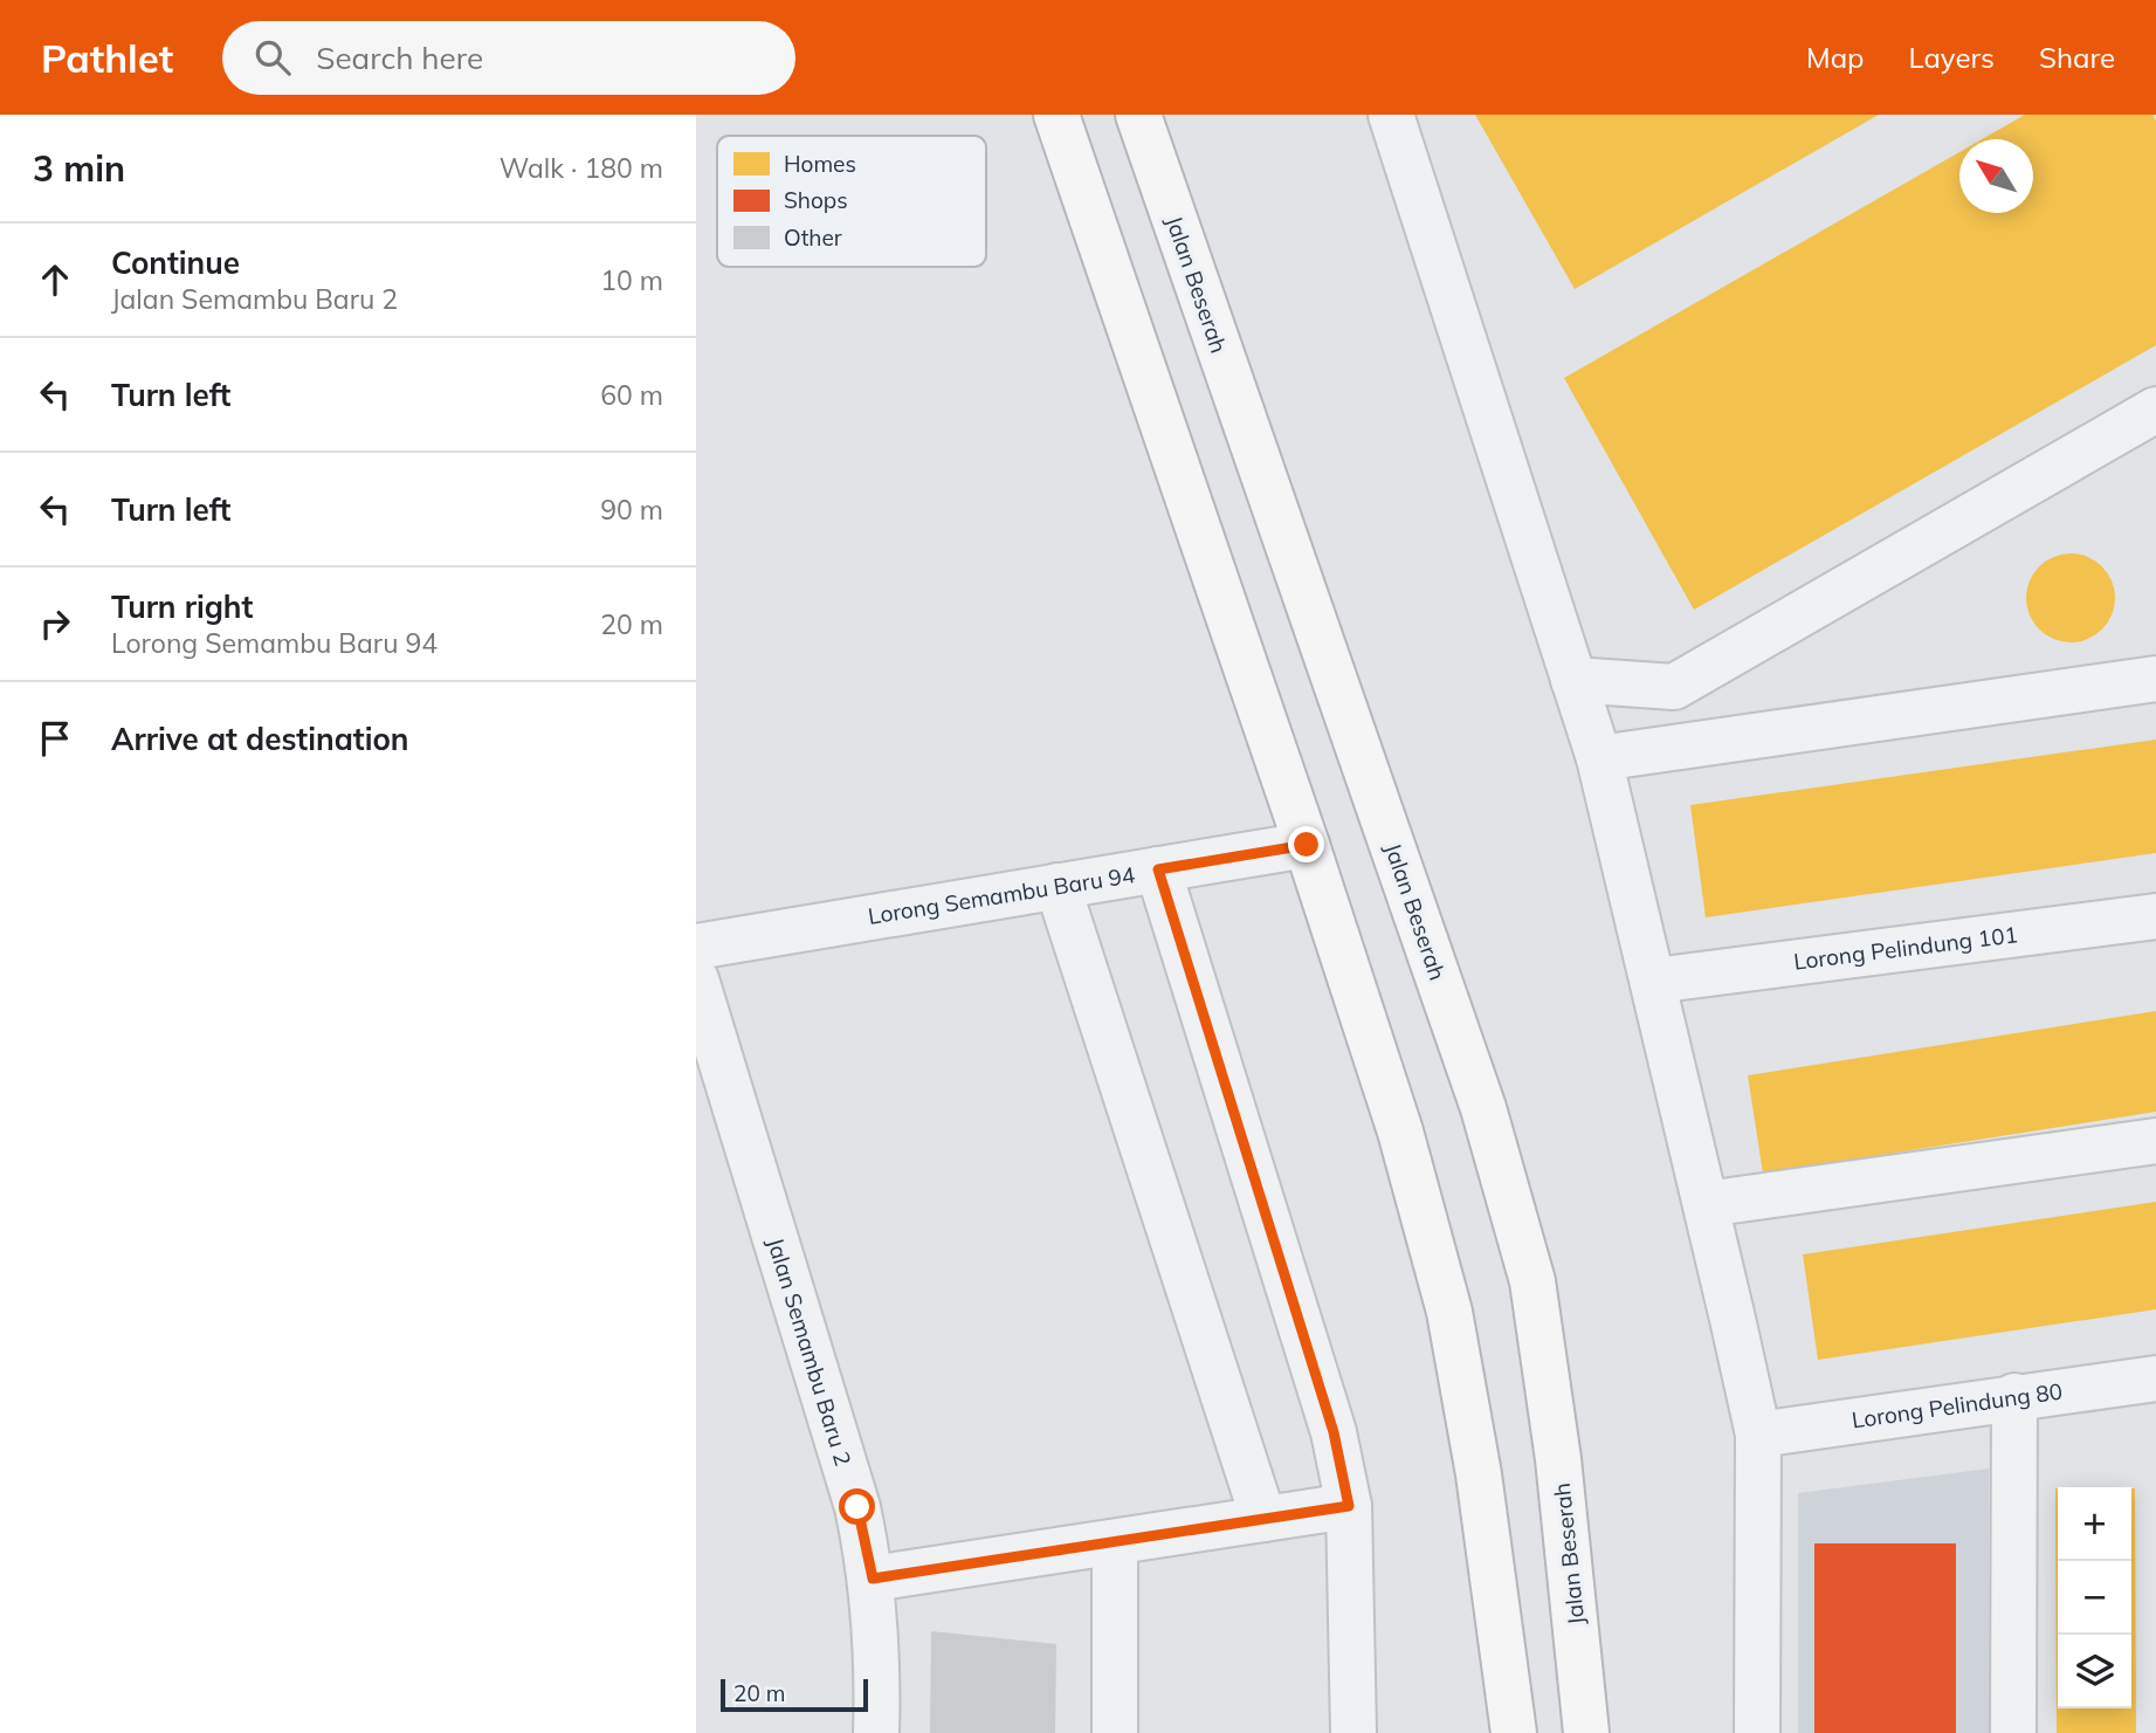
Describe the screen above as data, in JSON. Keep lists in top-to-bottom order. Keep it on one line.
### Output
{"streets":{"highway":["Jalan Beserah"],"street":["Lorong Semambu Baru 94","Lorong Pelindung 101","Jalan Semambu Baru 2","Lorong Pelindung 80"]},"legend":["Homes","Shops","Other"],"scale_bar":"20 m","north":"top left","page":{"header":"Pathlet","search":"Search here","nav":["Map","Layers","Share"],"heading":["3 min","Walk · 180 m"],"list":[["Continue","Jalan Semambu Baru 2","10 m"],["Turn left","60 m"],["Turn left","90 m"],["Turn right","Lorong Semambu Baru 94","20 m"],"Arrive at destination"],"map_buttons":["+","−"],"scale":"20 m"}}
